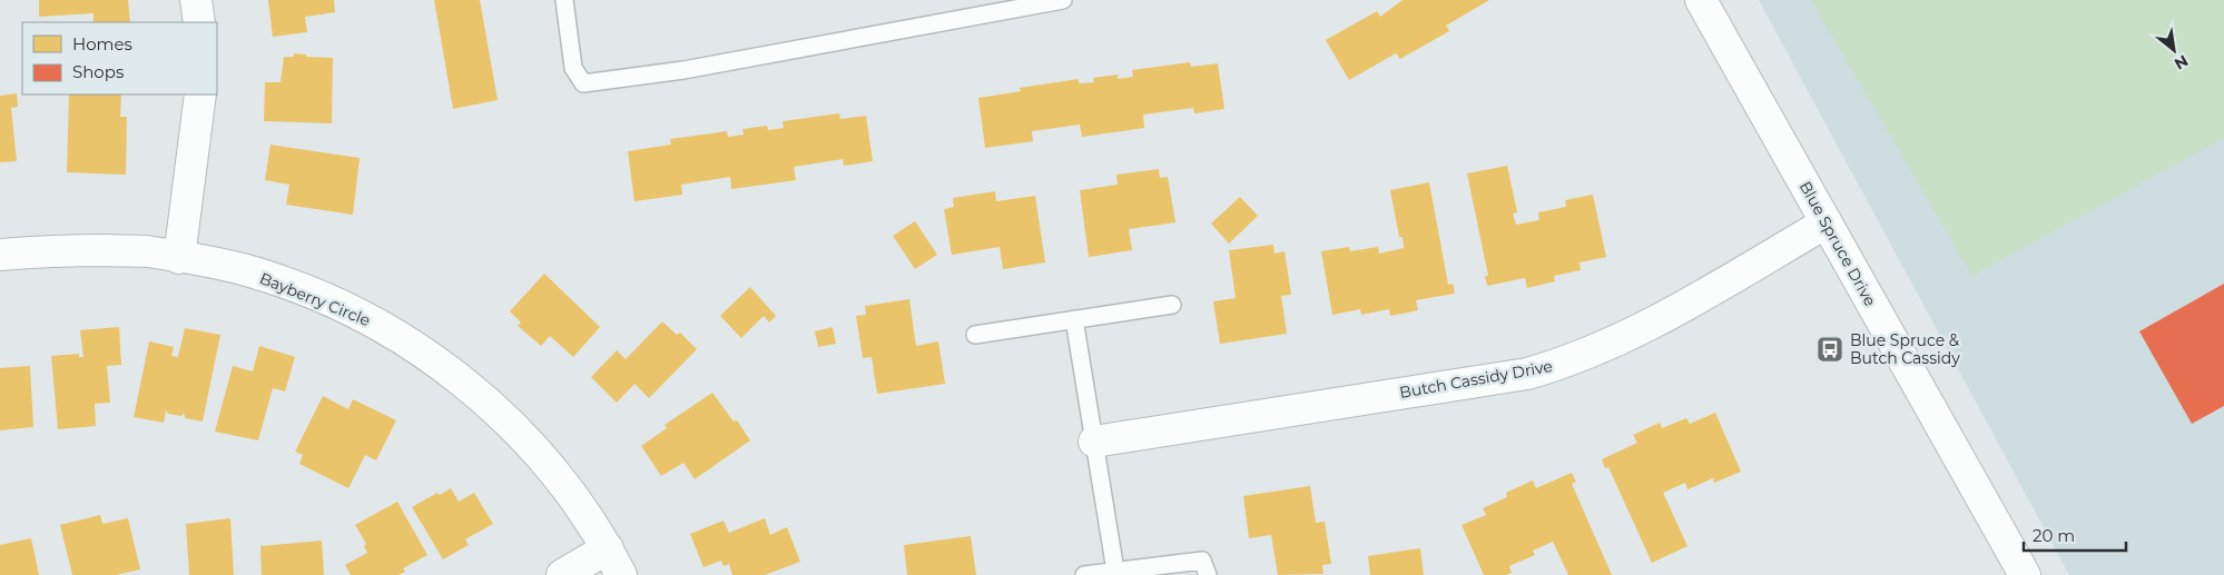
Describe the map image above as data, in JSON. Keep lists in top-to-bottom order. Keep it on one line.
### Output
{"streets":{"street":["Blue Spruce Drive","Bayberry Circle","Butch Cassidy Drive"]},"crossings":[["Blue Spruce Drive","Butch Cassidy Drive"]],"places":{"bus stop":["Blue Spruce & Butch Cassidy"]},"legend":["Homes","Shops"],"scale_bar":"20 m","north":"bottom right"}
